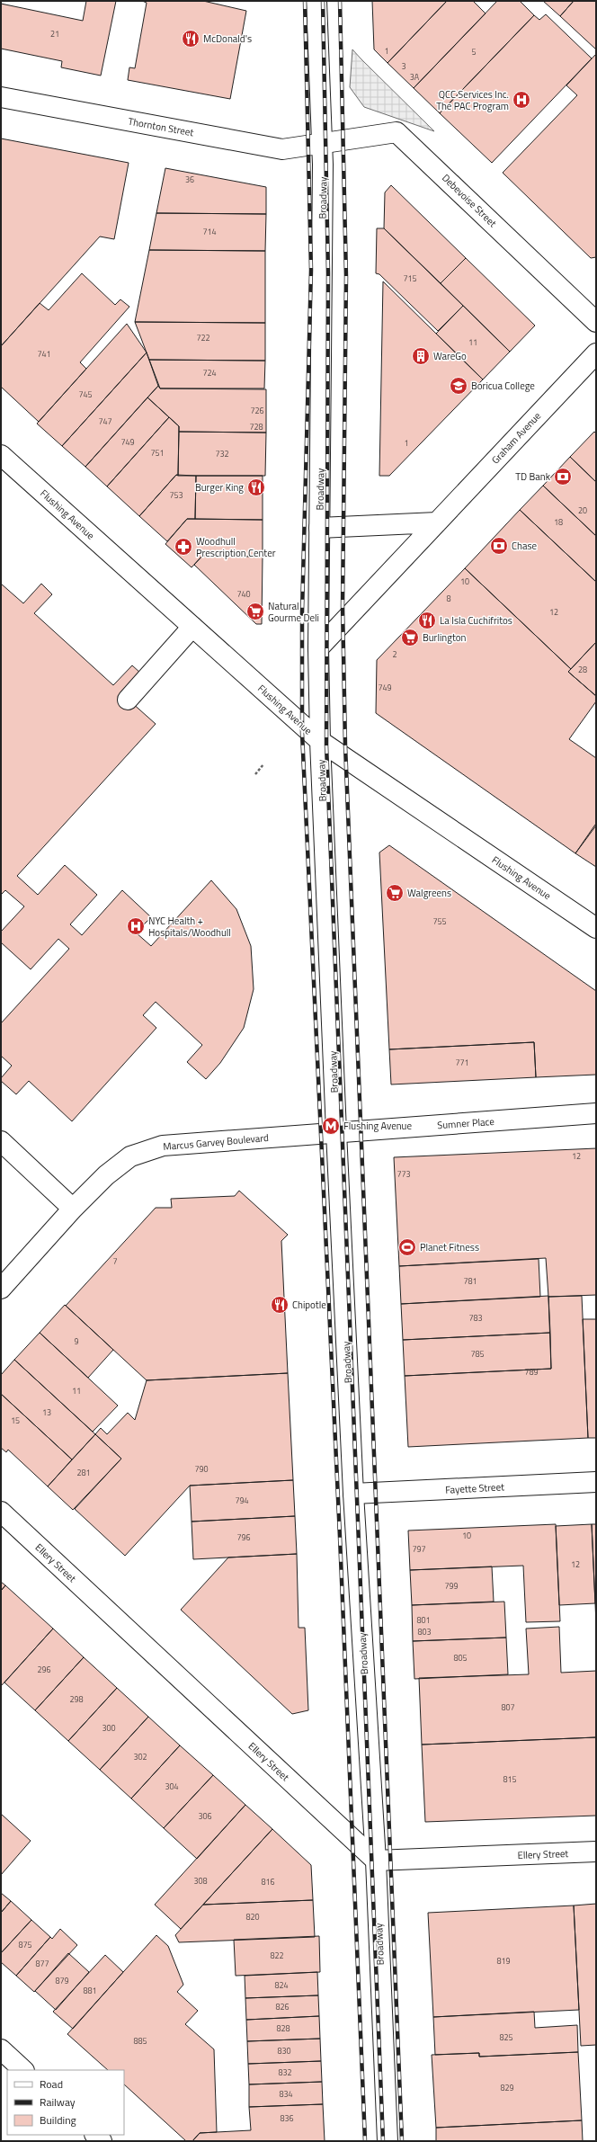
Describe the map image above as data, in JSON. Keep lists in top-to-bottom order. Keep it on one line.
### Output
{"streets":{"main road":["Thornton Street","Broadway","Debevoise Street","Graham Avenue","Flushing Avenue","Sumner Place","Marcus Garvey Boulevard","Fayette Street","Ellery Street"]},"crossings":[["Thornton Street","Broadway"],["Thornton Street","Debevoise Street"],["Broadway","Debevoise Street"],["Broadway","Graham Avenue"],["Broadway","Flushing Avenue"],["Broadway","Sumner Place"],["Broadway","Marcus Garvey Boulevard"],["Broadway","Fayette Street"],["Broadway","Ellery Street"],["Sumner Place","Marcus Garvey Boulevard"]],"places":{"restaurant":["McDonald's","Burger King","La Isla Cuchifritos","Chipotle"],"hospital":["QCC Services Inc. The PAC Program","NYC Health + Hospitals/Woodhull"],"building":["WareGo"],"school or university":["Boricua College"],"bank":["TD Bank","Chase"],"pharmacy":["Woodhull Prescription Center"],"supermarket":["Natural Gourme Deli","Burlington","Walgreens"],"metro station":["Flushing Avenue"],"sports":["Planet Fitness"]},"house_numbers":["21","1","5","3","3A","36","714","715","722","11","741","724","745","726","747","728","749","1","751","732","753","20","18","10","740","8","12","2","28","749","755","771","12","773","7","781","783","9","785","789","11","13","15","790","281","794","10","796","797","12","799","801","803","805","296","298","807","300","302","815","304","306","308","816","820","875","822","819","877","879","824","881","826","828","825","885","830","832","829","834","836"],"legend":["Road","Railway","Building"]}
